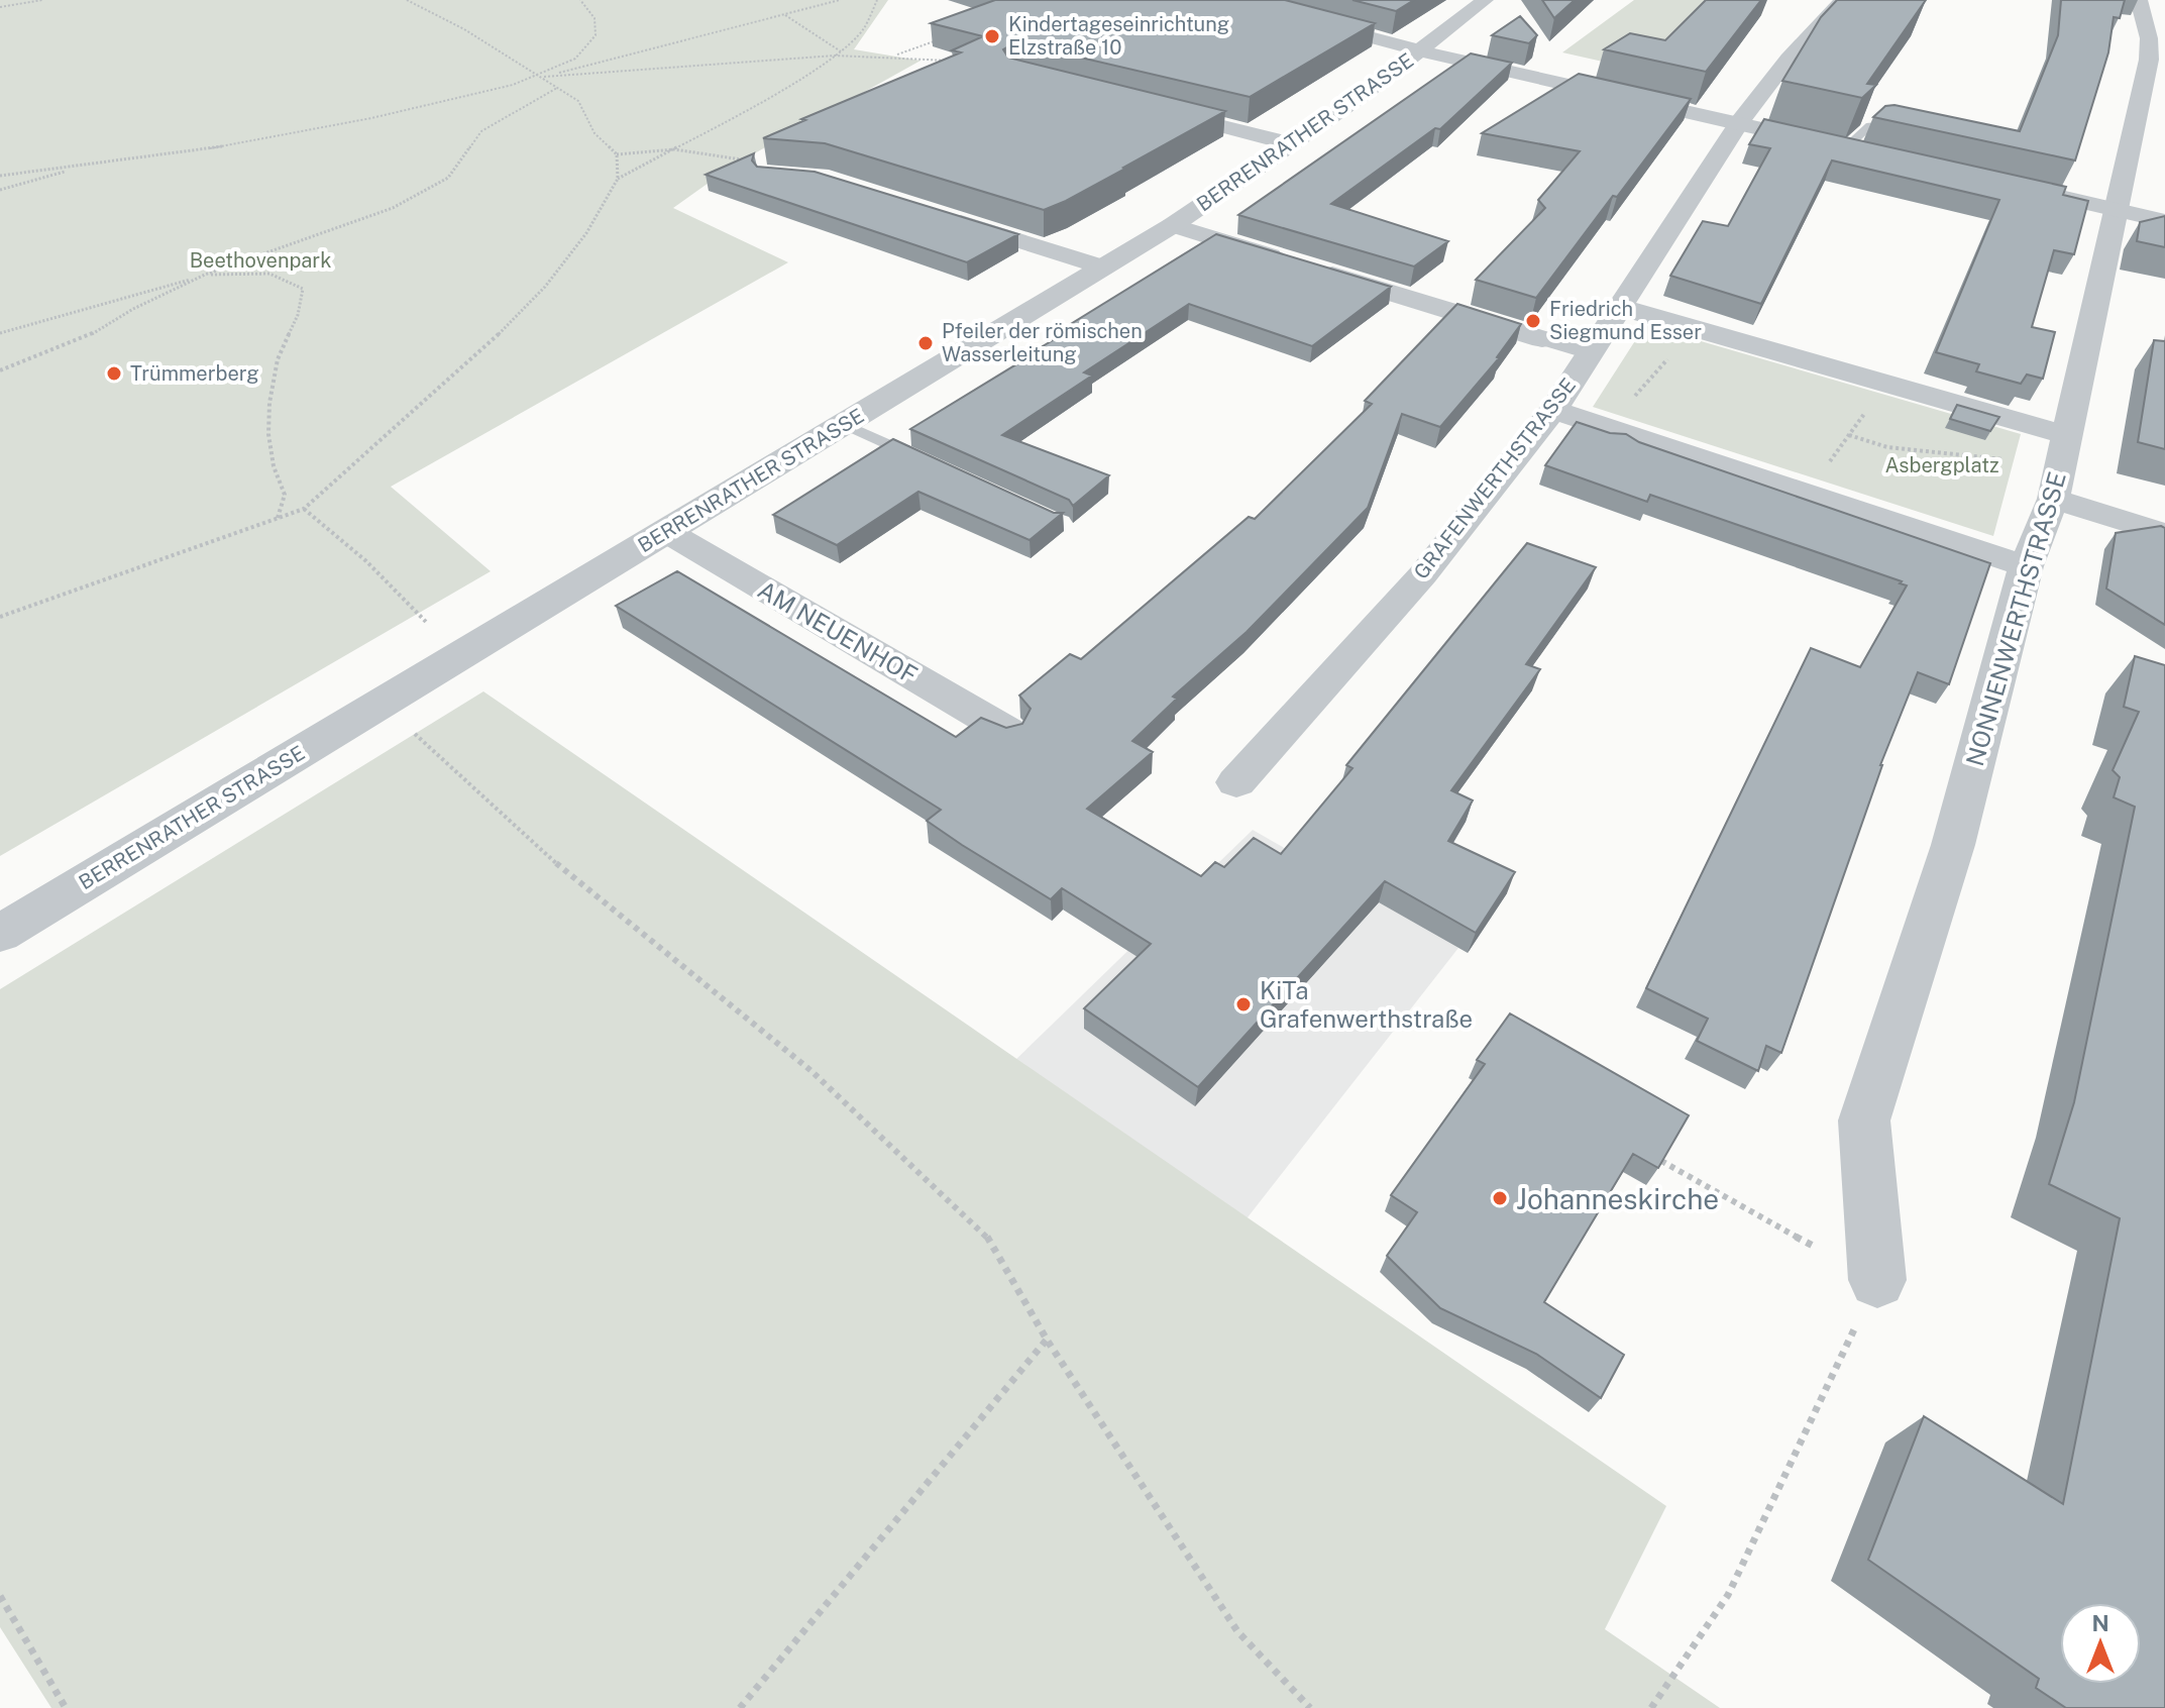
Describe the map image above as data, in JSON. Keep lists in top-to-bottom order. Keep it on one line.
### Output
{"streets":{"street":["BERRENRATHER STRASSE","GRAFENWERTHSTRASSE","NONNENWERTHSTRASSE","AM NEUENHOF"]},"crossings":[["BERRENRATHER STRASSE","AM NEUENHOF"]],"parks":["Beethovenpark","Asbergplatz"],"places":["Kindertageseinrichtung Elzstraße 10","Friedrich Siegmund Esser","Pfeiler der römischen Wasserleitung","Trümmerberg","KiTa Grafenwerthstraße","Johanneskirche"],"north":"top"}
